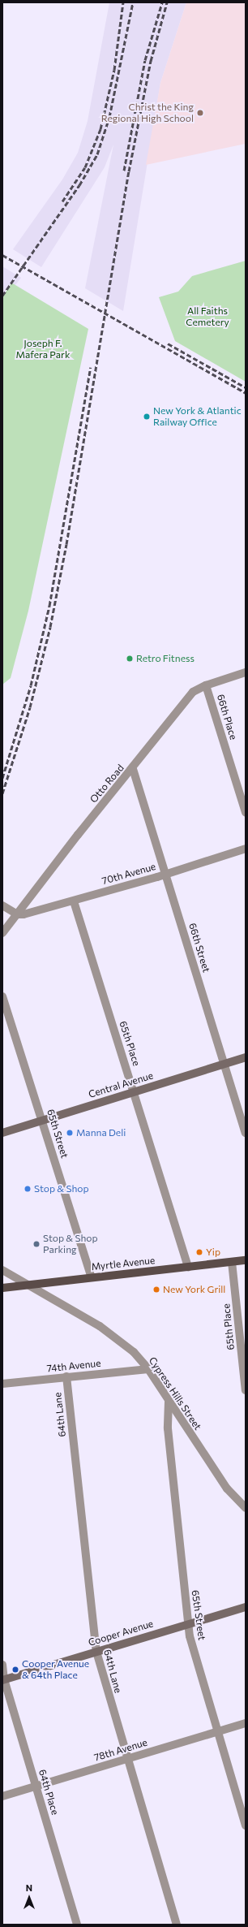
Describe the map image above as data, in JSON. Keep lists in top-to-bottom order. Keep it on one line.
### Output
{"streets":{"main road":["Central Avenue","Myrtle Avenue","Cooper Avenue"],"street":["66th Place","Otto Road","70th Avenue","66th Street","65th Place","65th Street","74th Avenue","Cypress Hills Street","64th Lane","78th Avenue","64th Place"]},"crossings":[["66th Place","Otto Road"],["Otto Road","70th Avenue"],["Otto Road","66th Street"],["70th Avenue","66th Street"],["70th Avenue","65th Place"],["66th Street","Central Avenue"],["65th Place","Central Avenue"],["65th Place","Myrtle Avenue"],["Central Avenue","65th Street"],["65th Street","Myrtle Avenue"],["65th Street","Cypress Hills Street"],["65th Street","Cooper Avenue"],["65th Street","78th Avenue"],["Myrtle Avenue","Cypress Hills Street"],["74th Avenue","Cypress Hills Street"],["74th Avenue","64th Lane"],["64th Lane","Cooper Avenue"],["64th Lane","78th Avenue"],["Cooper Avenue","64th Place"],["78th Avenue","64th Place"]],"parks":["All Faiths Cemetery","Joseph F. Mafera Park"],"places":["Christ the King Regional High School","New York & Atlantic Railway Office","Retro Fitness","Manna Deli","Stop & Shop","Stop & Shop Parking","Yip","New York Grill","Cooper Avenue & 64th Place"],"north":"top"}
